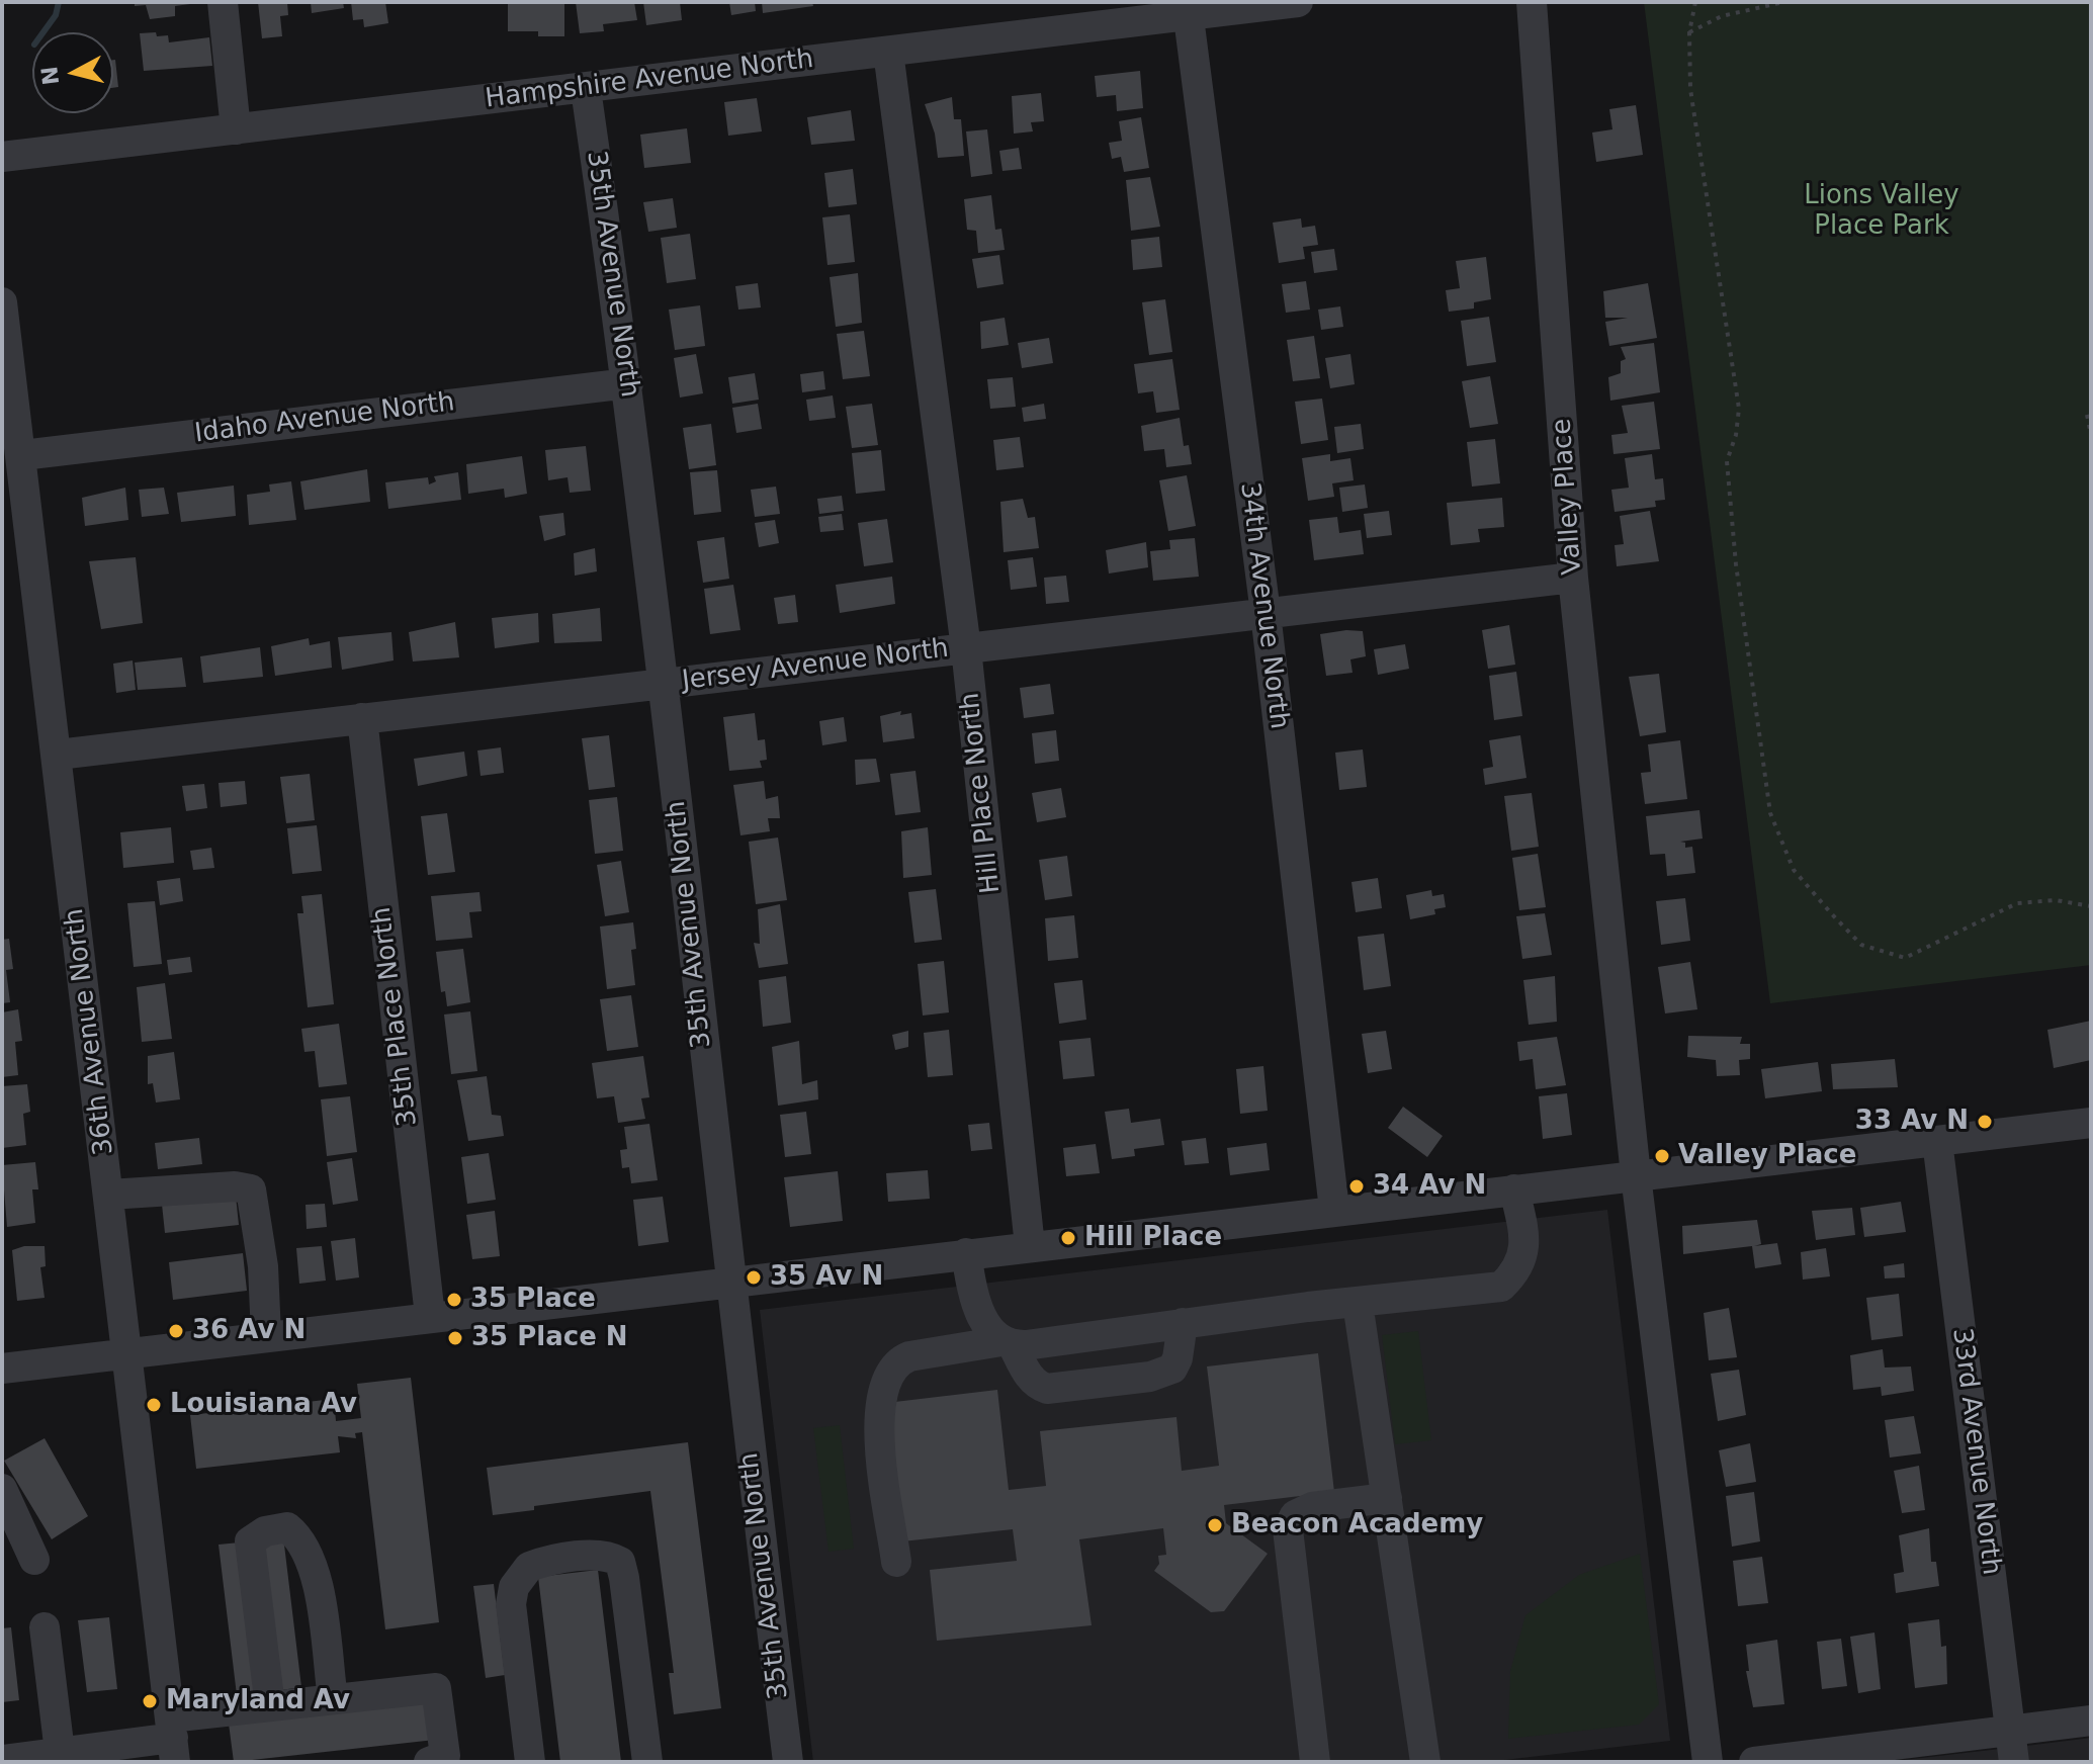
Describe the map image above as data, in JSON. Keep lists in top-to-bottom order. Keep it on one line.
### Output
{"streets":{"street":["Hampshire Avenue North","35th Avenue North","Idaho Avenue North","Valley Place","34th Avenue North","Jersey Avenue North","Hill Place North","35th Place North","36th Avenue North","33rd Avenue North"]},"crossings":[["Hampshire Avenue North","35th Avenue North"],["Hampshire Avenue North","34th Avenue North"],["Hampshire Avenue North","Hill Place North"],["35th Avenue North","Idaho Avenue North"],["35th Avenue North","Jersey Avenue North"],["Idaho Avenue North","36th Avenue North"],["Valley Place","Jersey Avenue North"],["34th Avenue North","Jersey Avenue North"],["Jersey Avenue North","Hill Place North"],["Jersey Avenue North","35th Place North"],["Jersey Avenue North","36th Avenue North"]],"parks":["Lions Valley Place Park"],"places":["33 Av N","Valley Place","34 Av N","Hill Place","35 Av N","35 Place","36 Av N","35 Place N","Louisiana Av","Beacon Academy","Maryland Av"],"north":"left"}
